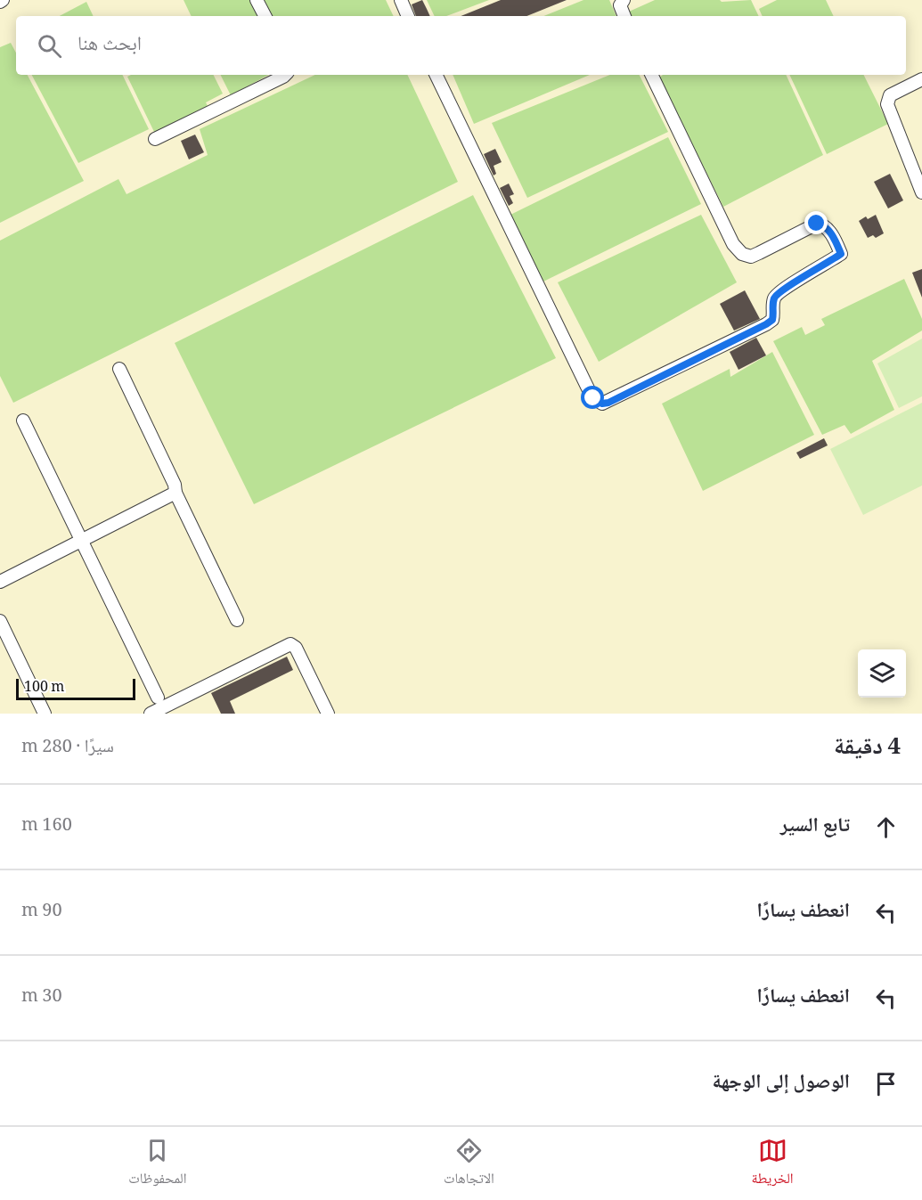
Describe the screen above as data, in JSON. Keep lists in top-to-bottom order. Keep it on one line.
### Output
{"scale_bar":"100 m","page":{"search":"ابحث هنا","scale":"100 m","heading":["4 دقيقة","سيرًا · 280 m"],"list":[["تابع السير","160 m"],["انعطف يسارًا","90 m"],["انعطف يسارًا","30 m"],"الوصول إلى الوجهة"],"nav":["الخريطة","الاتجاهات","المحفوظات"]}}
